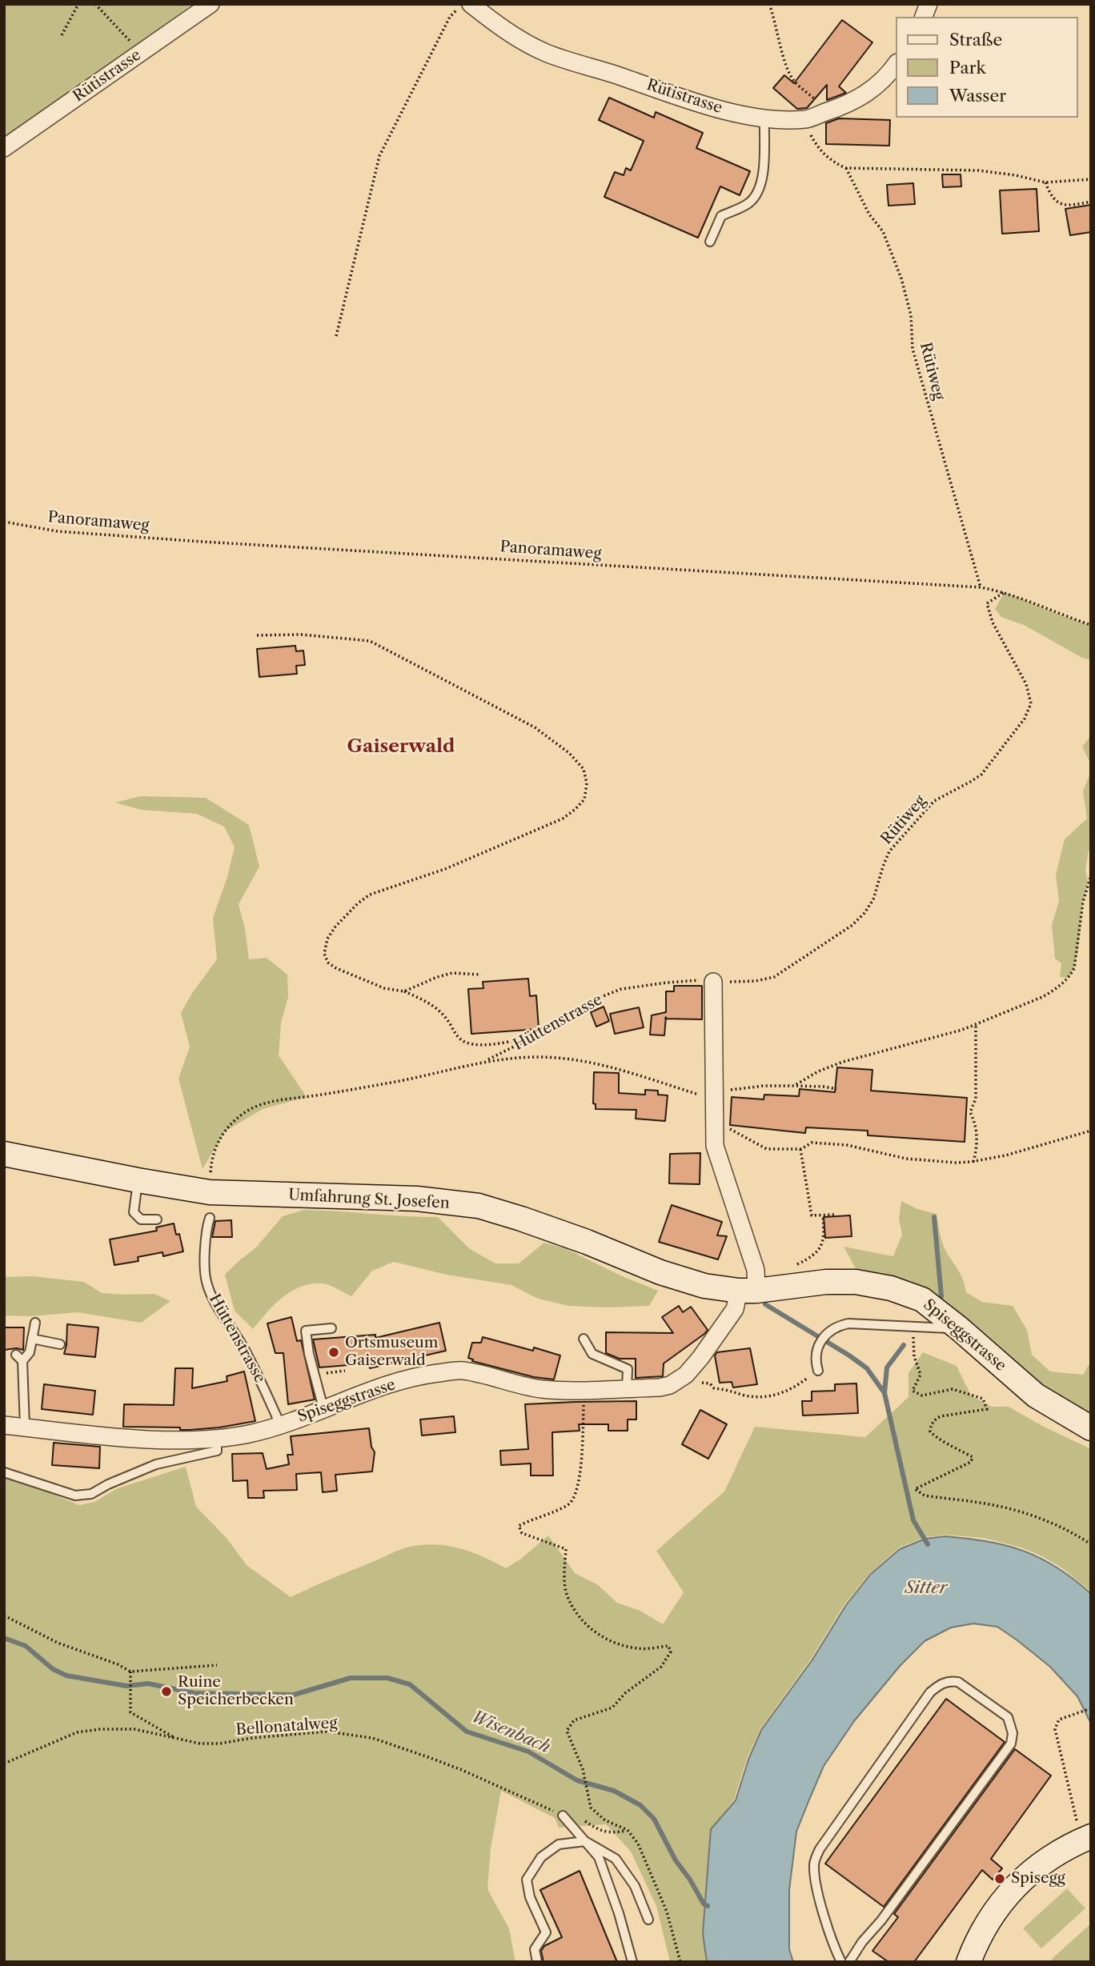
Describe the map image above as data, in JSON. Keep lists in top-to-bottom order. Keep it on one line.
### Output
{"streets":{"street":["Rütistrasse","Umfahrung St. Josefen","Spiseggstrasse"],"lane":["Hüttenstrasse"],"path":["Rütiweg","Panoramaweg","Bellonatalweg"]},"crossings":[["Rütiweg","Panoramaweg"],["Rütiweg","Hüttenstrasse"],["Hüttenstrasse","Umfahrung St. Josefen"],["Hüttenstrasse","Spiseggstrasse"],["Umfahrung St. Josefen","Spiseggstrasse"]],"districts":["Gaiserwald"],"water":["Sitter","Wisenbach"],"places":["Ortsmuseum Gaiserwald","Ruine Speicherbecken","Spisegg"],"legend":["Straße","Park","Wasser"]}
